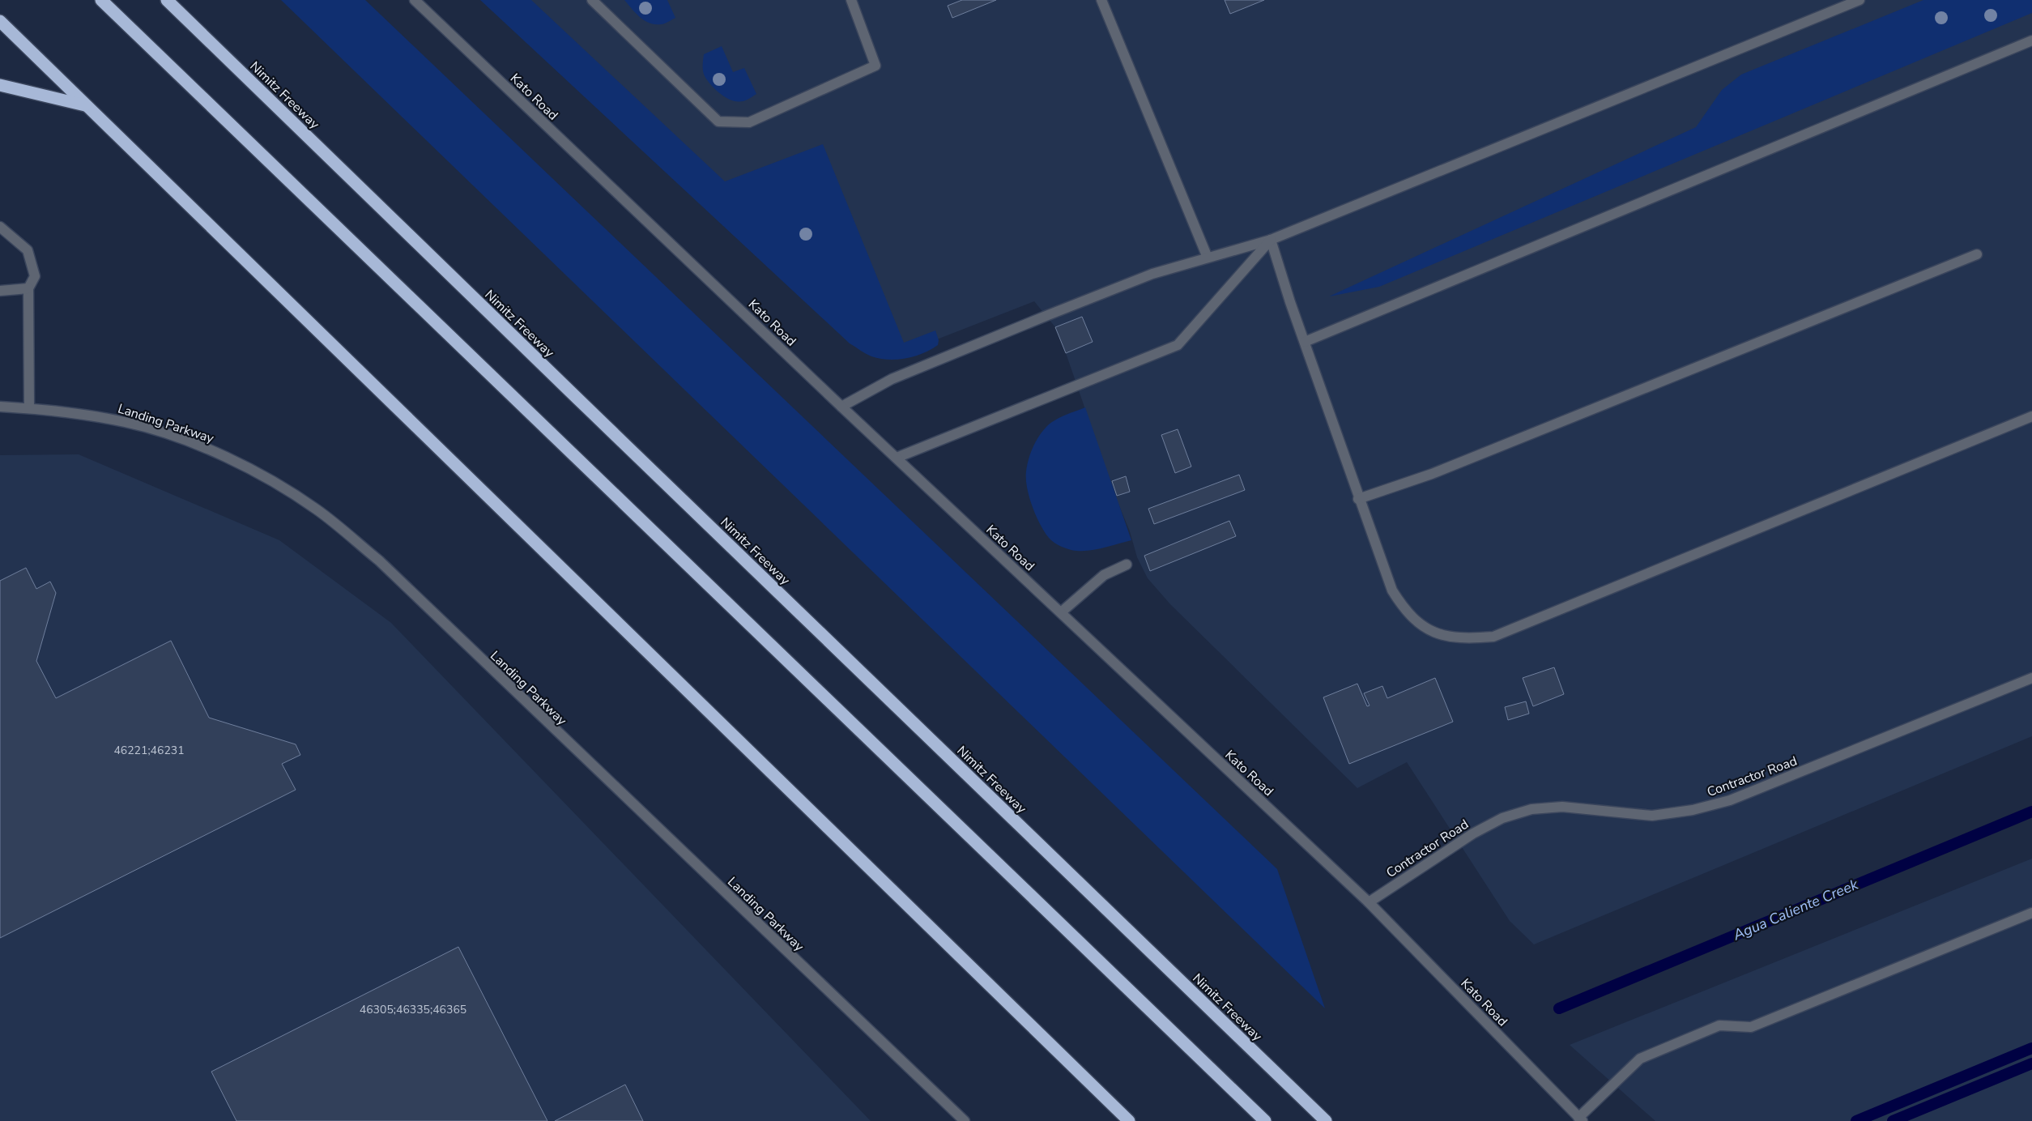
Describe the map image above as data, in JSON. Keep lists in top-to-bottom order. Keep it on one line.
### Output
{"streets":{"highway":["Nimitz Freeway"],"street":["Kato Road","Landing Parkway","Contractor Road"]},"crossings":[["Kato Road","Contractor Road"]],"water":["Agua Caliente Creek"],"house_numbers":["46221;46231","46305;46335;46365"]}
